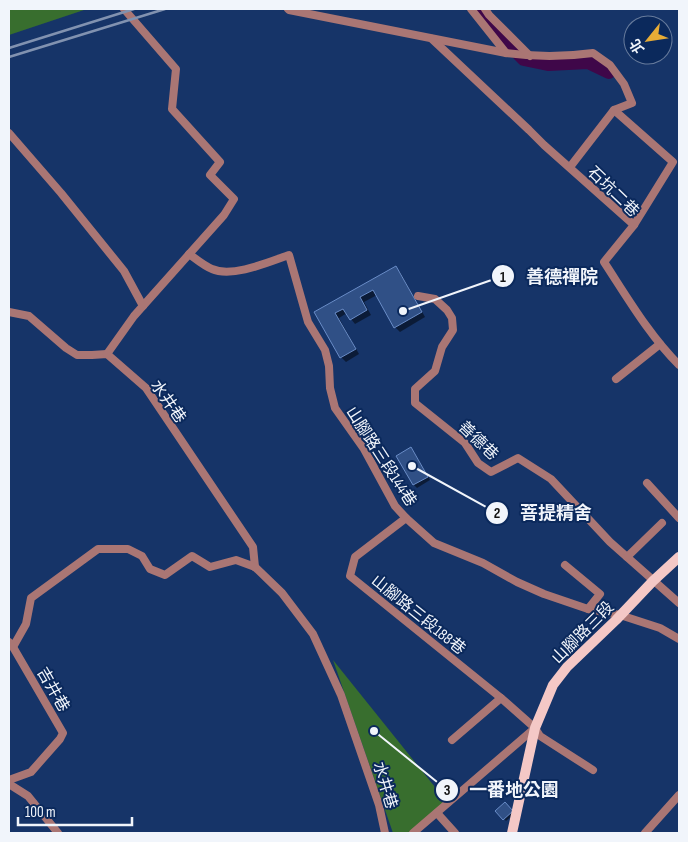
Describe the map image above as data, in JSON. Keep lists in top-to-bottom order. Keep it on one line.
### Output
{"streets":{"main road":["山腳路三段"],"street":["石坑二巷","水井巷","善德巷","山腳路三段144巷","山腳路三段188巷","吉井巷"]},"crossings":[["善德巷","山腳路三段"],["山腳路三段144巷","山腳路三段188巷"],["山腳路三段144巷","山腳路三段"],["山腳路三段188巷","山腳路三段"]],"places":["善德禪院","菩提精舍","一番地公園"],"scale_bar":"100 m","north":"bottom left"}
